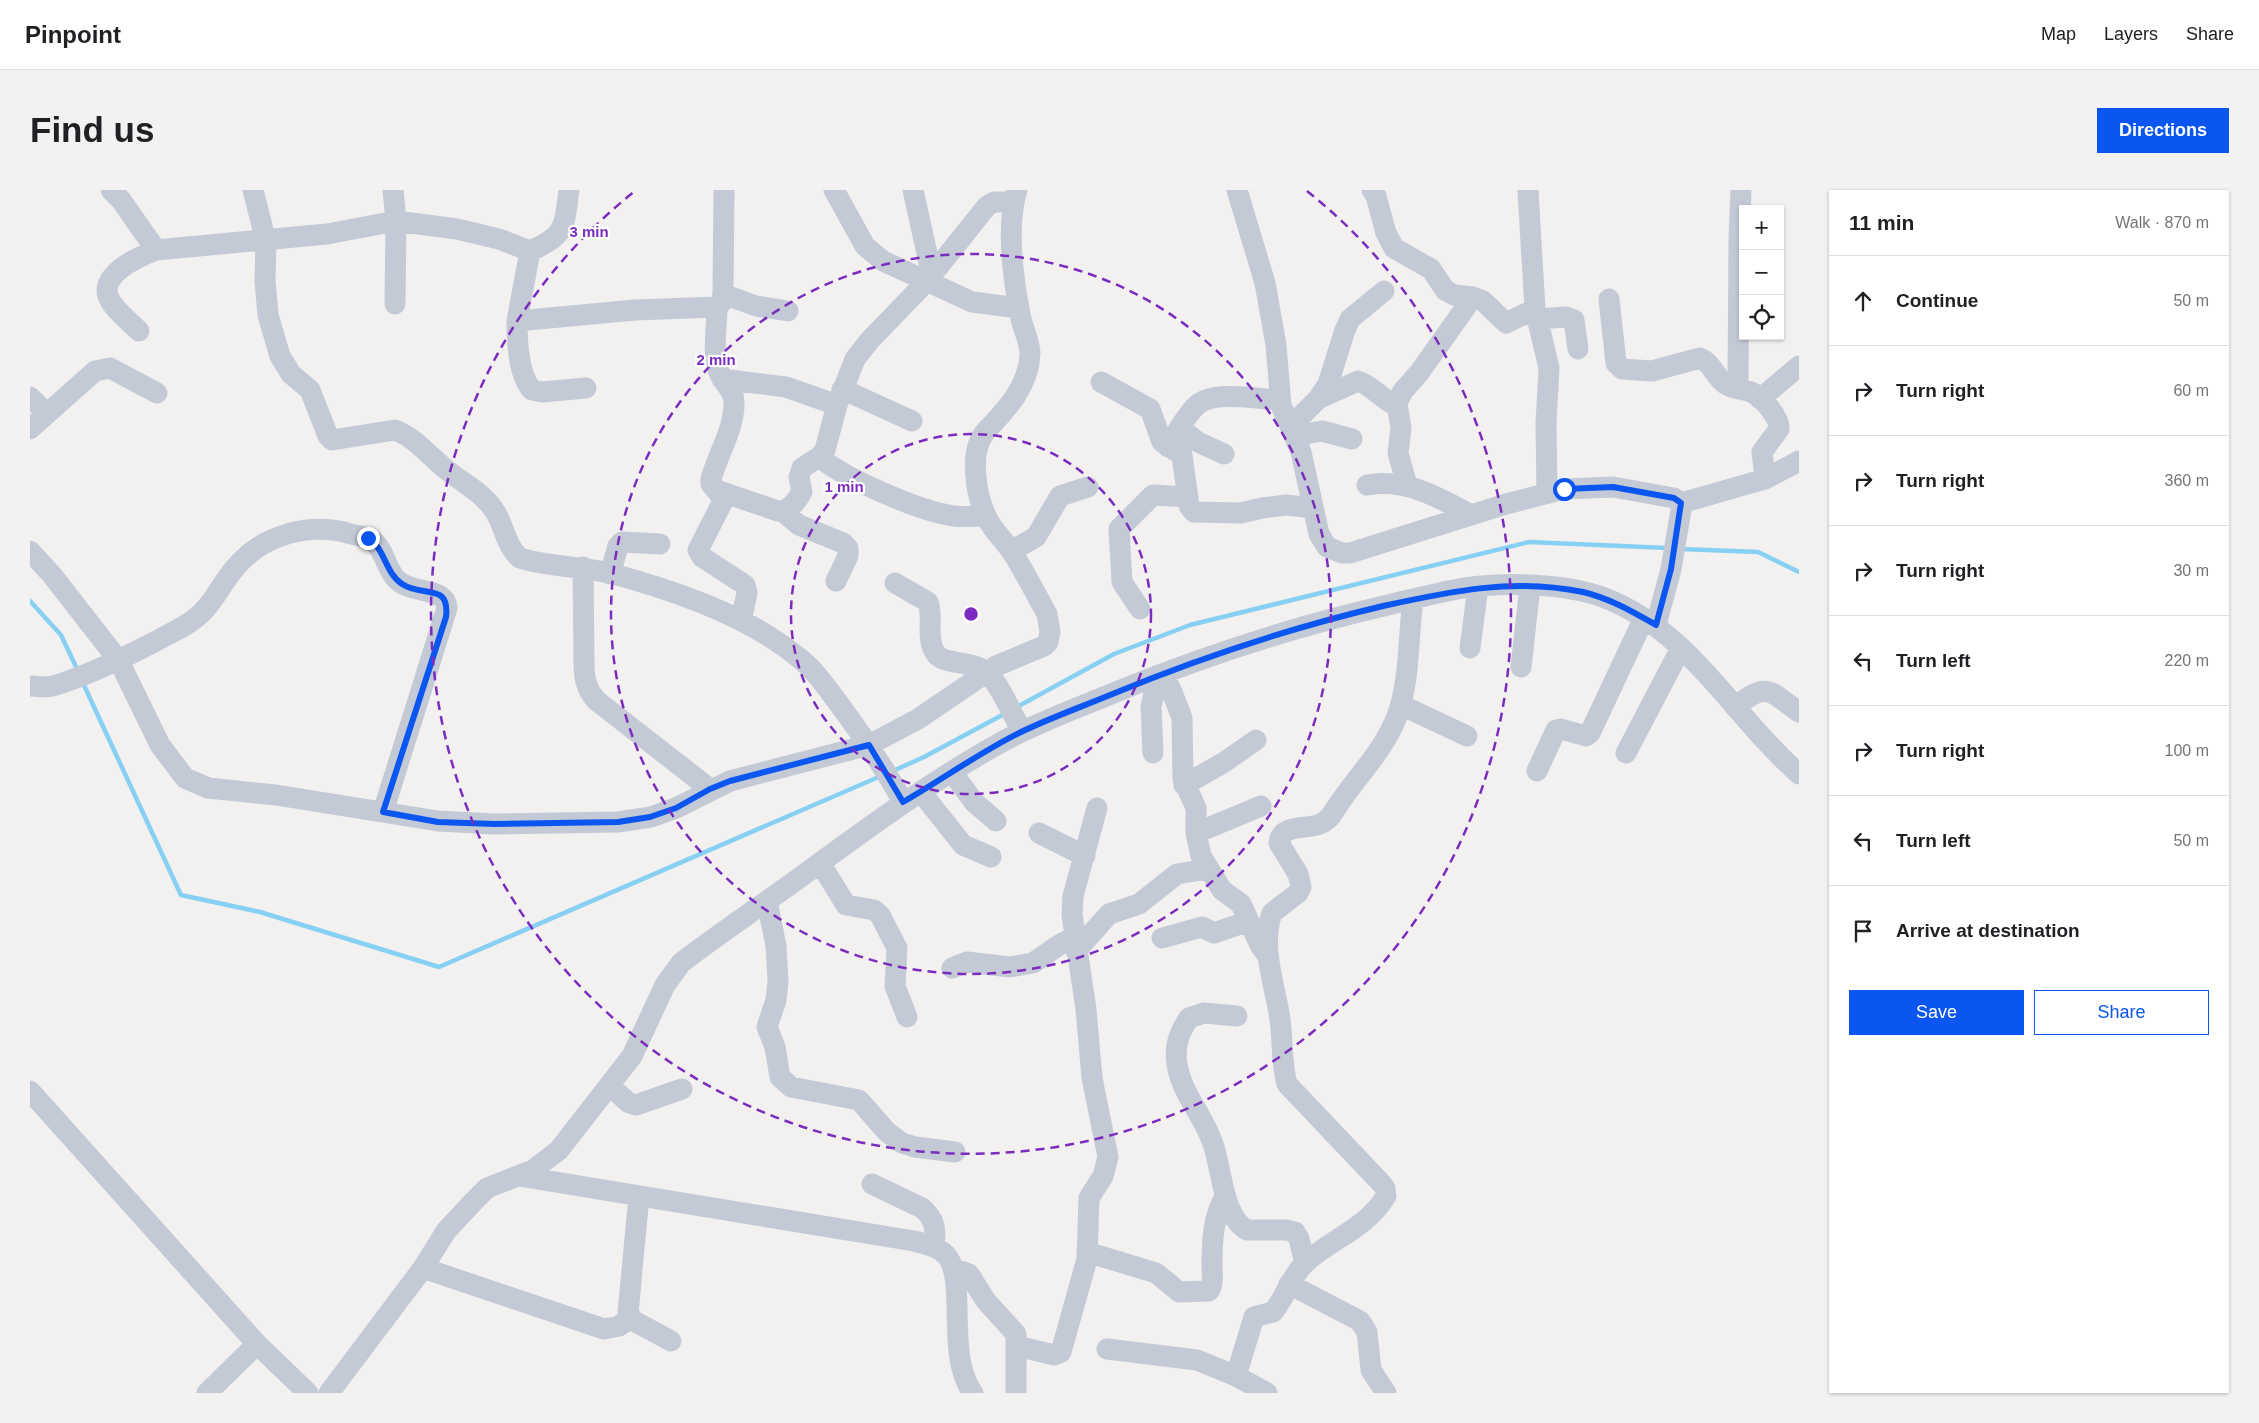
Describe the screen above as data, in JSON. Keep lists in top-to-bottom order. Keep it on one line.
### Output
{"page":{"header":"Pinpoint","nav":["Map","Layers","Share"],"buttons":["Directions",["Save","Share"]],"title":"Find us","heading":["11 min","Walk · 870 m"],"map_buttons":["+","−"],"list":[["Continue","50 m"],["Turn right","60 m"],["Turn right","360 m"],["Turn right","30 m"],["Turn left","220 m"],["Turn right","100 m"],["Turn left","50 m"],"Arrive at destination"]},"rings":["3 min","2 min","1 min"]}
